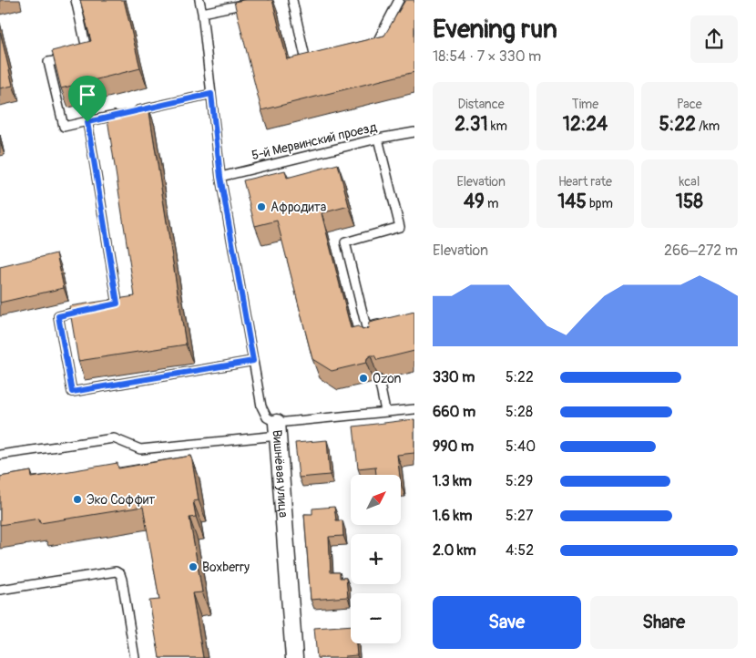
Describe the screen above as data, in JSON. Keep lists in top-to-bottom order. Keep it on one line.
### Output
{"streets":{"street":["Вишнёвая улица"],"lane":["5-й Мервинский проезд"]},"crossings":[["5-й Мервинский проезд","Вишнёвая улица"]],"places":["Афродита","Ozon","Эко Соффит","Boxberry"],"north":"top right","page":{"heading":["Evening run","18:54 · 7 × 330 m"],"stats":[["Distance","2.31 km"],["Time","12:24"],["Pace","5:22 /km"],["Elevation","49 m"],["Heart rate","145 bpm"],["kcal","158"]],"chart":["Elevation","266–272 m"],"list":[{"name":"330 m","note":"5:22"},{"name":"660 m","note":"5:28"},{"name":"990 m","note":"5:40"},{"name":"1.3 km","note":"5:29"},{"name":"1.6 km","note":"5:27"},{"name":"2.0 km","note":"4:52"}],"map_buttons":["+","−"],"buttons":["Save","Share"]}}
